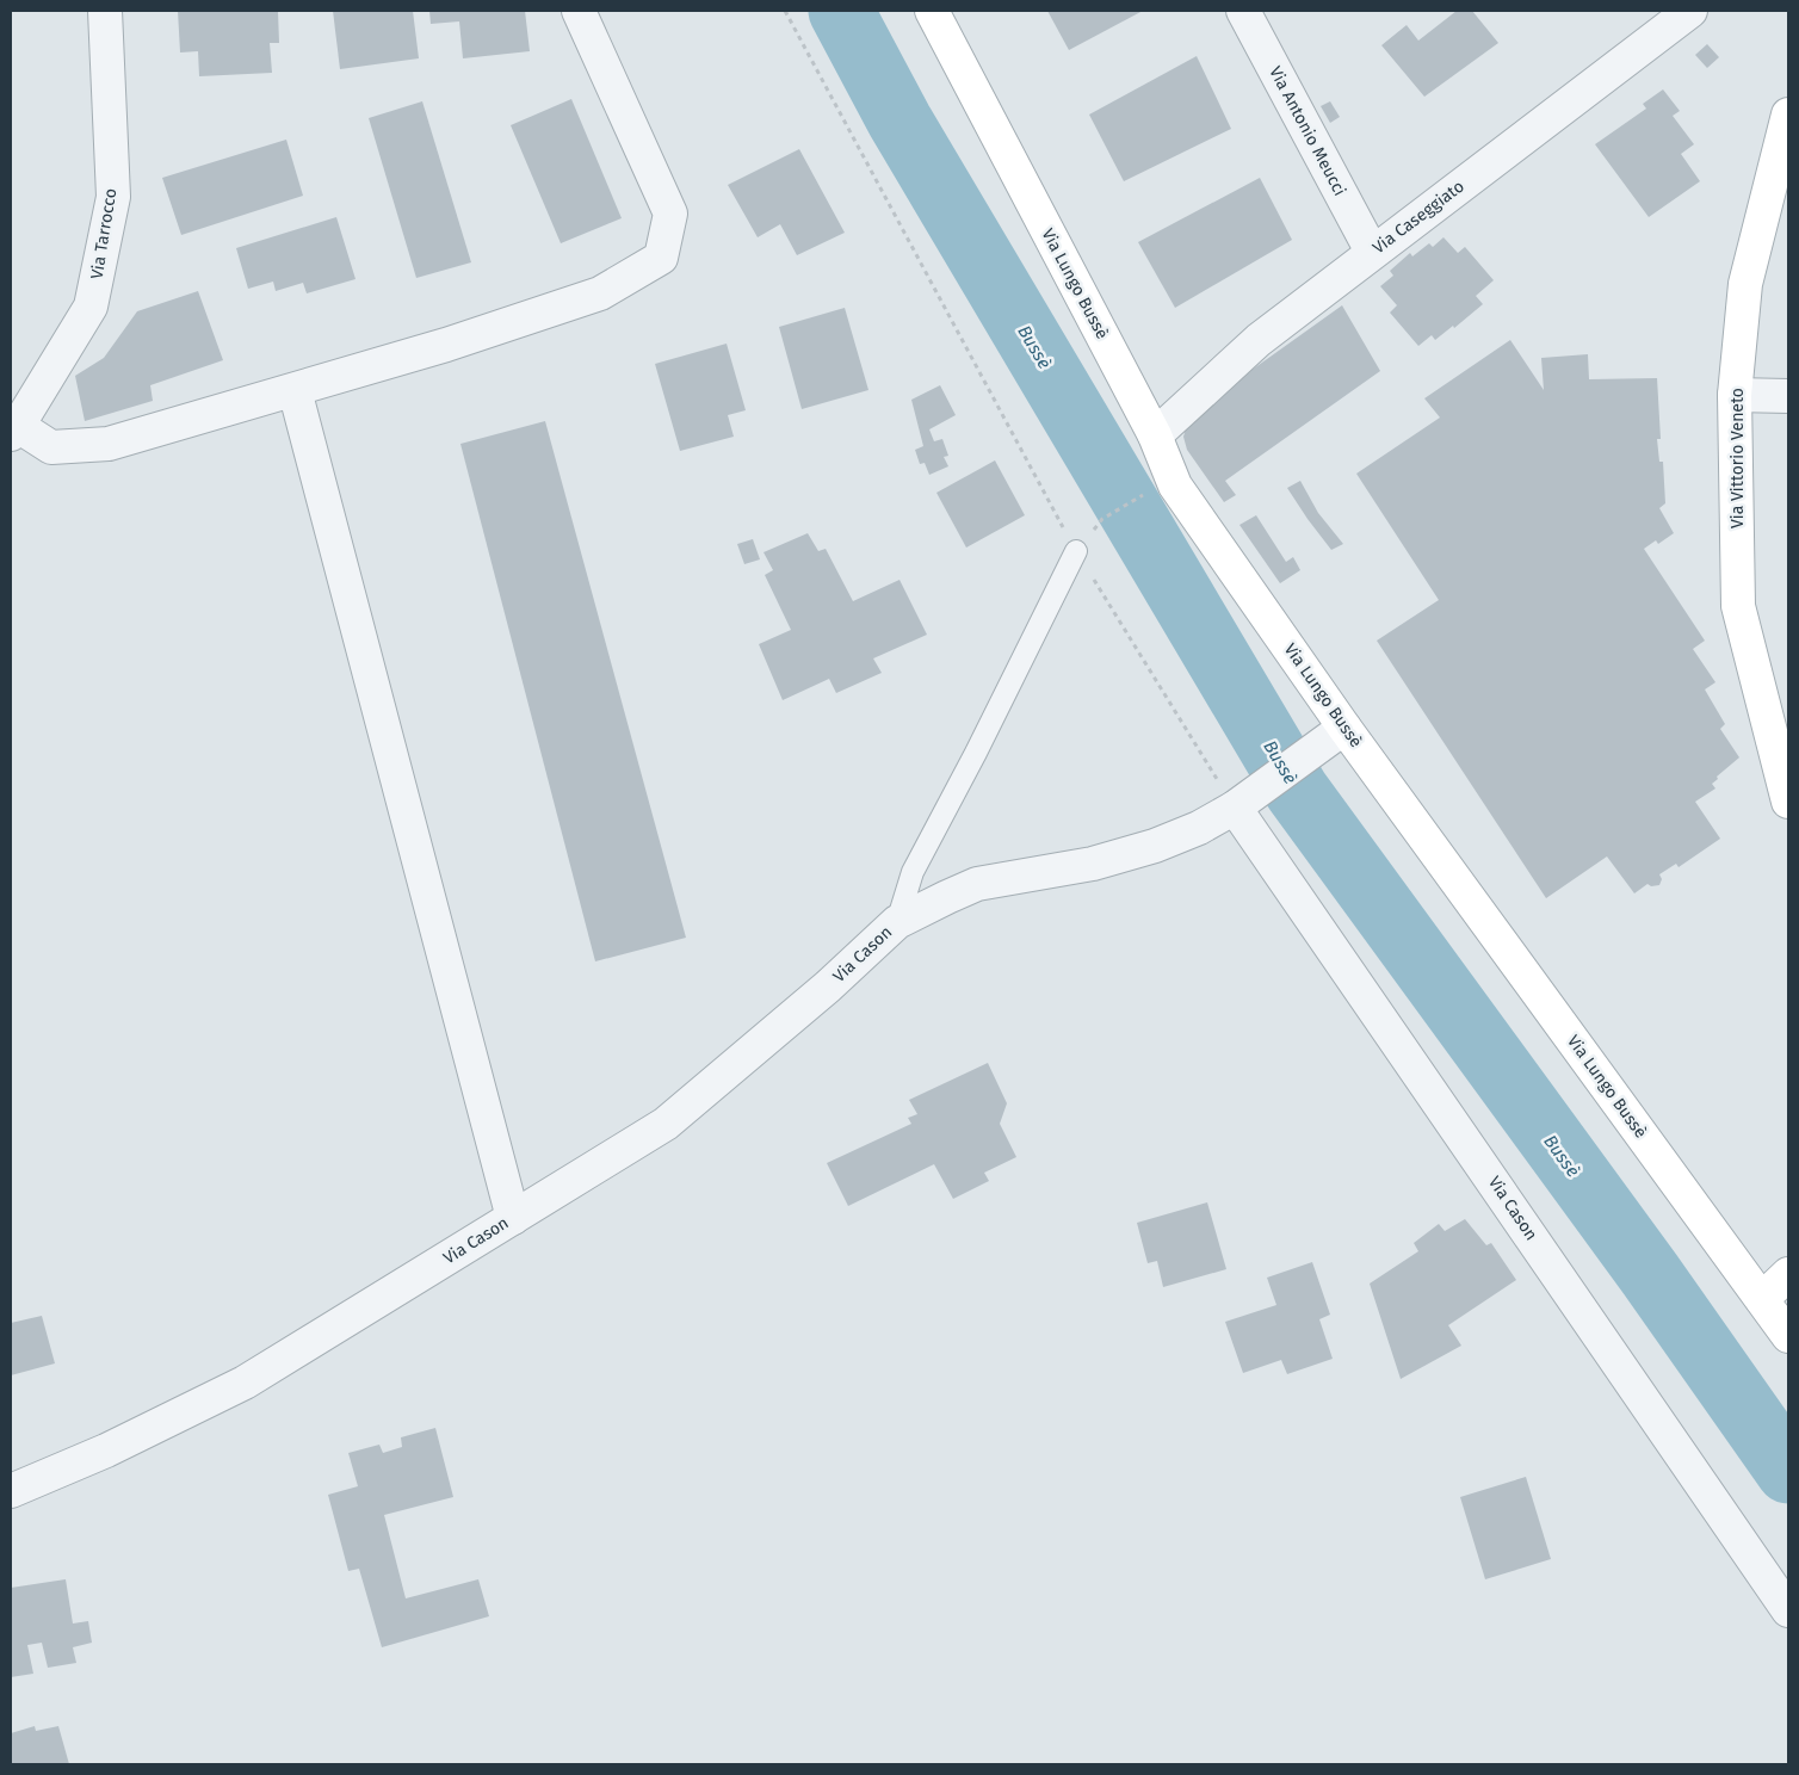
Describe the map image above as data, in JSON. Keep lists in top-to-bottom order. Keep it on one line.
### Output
{"streets":{"main road":["Via Lungo Bussè","Via Vittorio Veneto"],"street":["Via Antonio Meucci","Via Caseggiato","Via Tarrocco","Via Cason"]},"crossings":[["Via Antonio Meucci","Via Caseggiato"],["Via Caseggiato","Via Lungo Bussè"]],"water":["Bussè"]}
